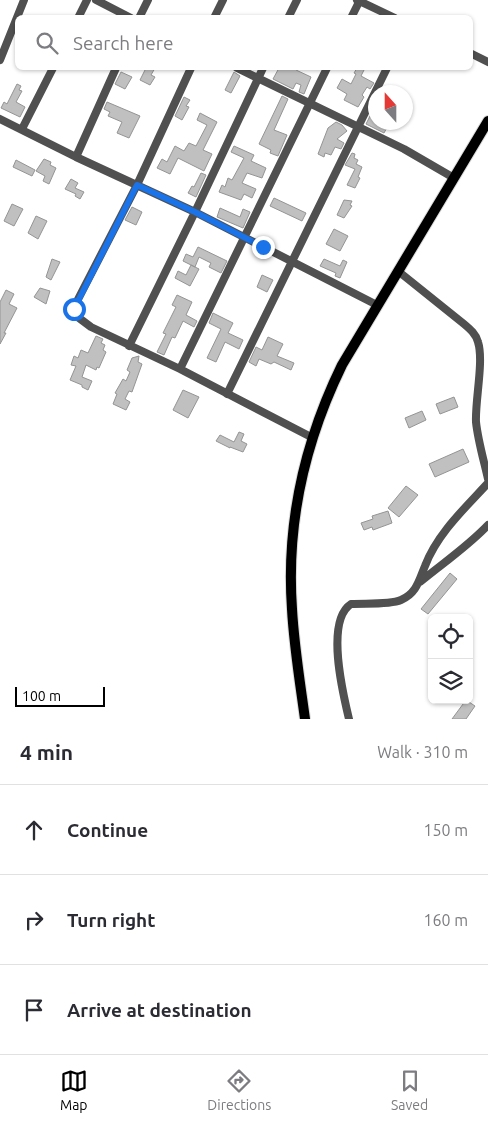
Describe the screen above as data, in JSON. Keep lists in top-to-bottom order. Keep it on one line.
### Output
{"scale_bar":"100 m","north":"top","page":{"search":"Search here","scale":"100 m","heading":["4 min","Walk · 310 m"],"list":[["Continue","150 m"],["Turn right","160 m"],"Arrive at destination"],"nav":["Map","Directions","Saved"]}}
